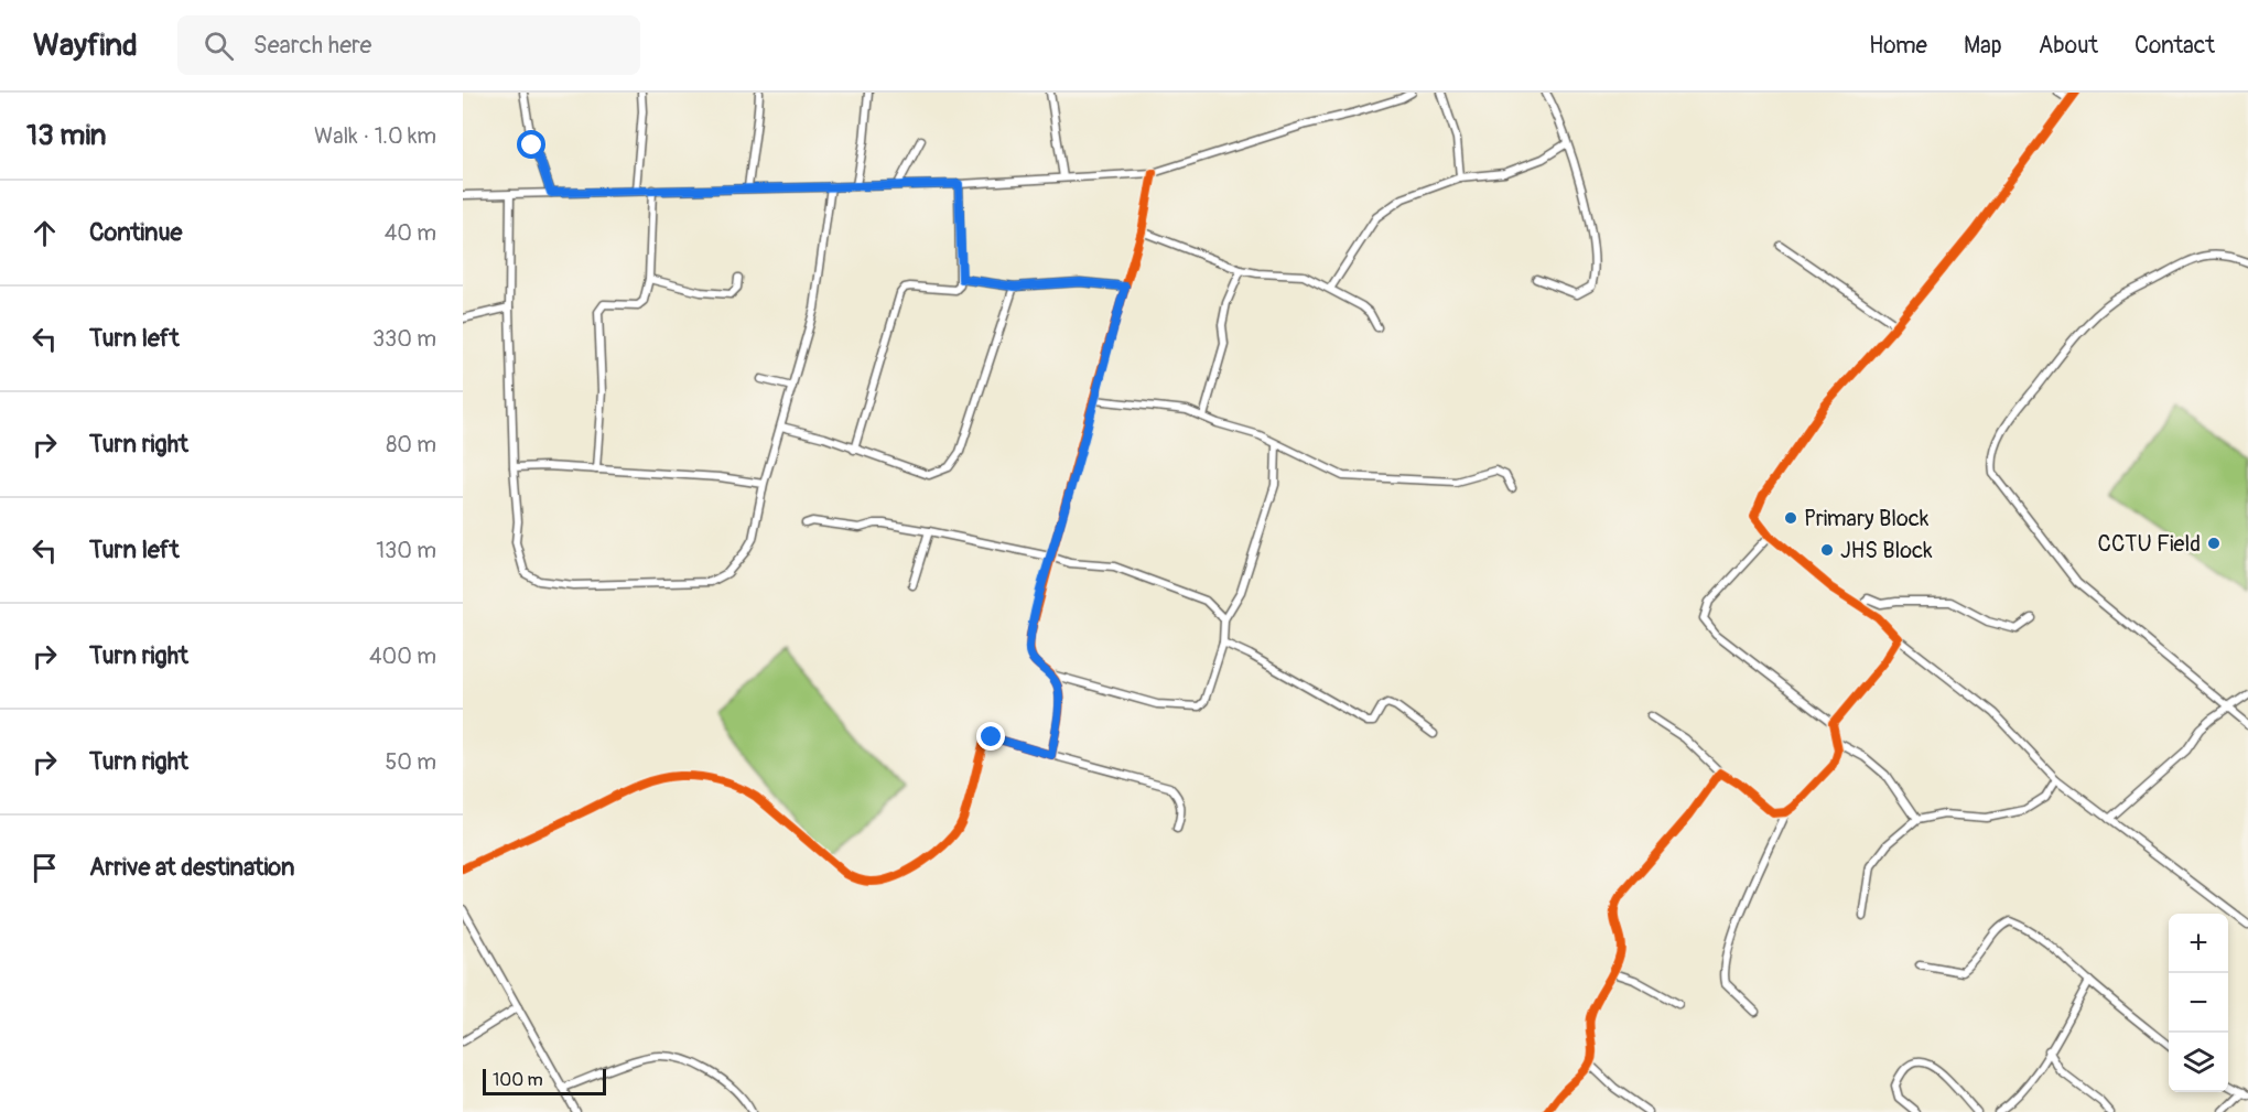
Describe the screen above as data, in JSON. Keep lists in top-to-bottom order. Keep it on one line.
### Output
{"places":["Primary Block","CCTU Field","JHS Block"],"scale_bar":"100 m","page":{"header":"Wayfind","search":"Search here","nav":["Home","Map","About","Contact"],"heading":["13 min","Walk · 1.0 km"],"list":[["Continue","40 m"],["Turn left","330 m"],["Turn right","80 m"],["Turn left","130 m"],["Turn right","400 m"],["Turn right","50 m"],"Arrive at destination"],"map_buttons":["+","−"],"scale":"100 m"}}
